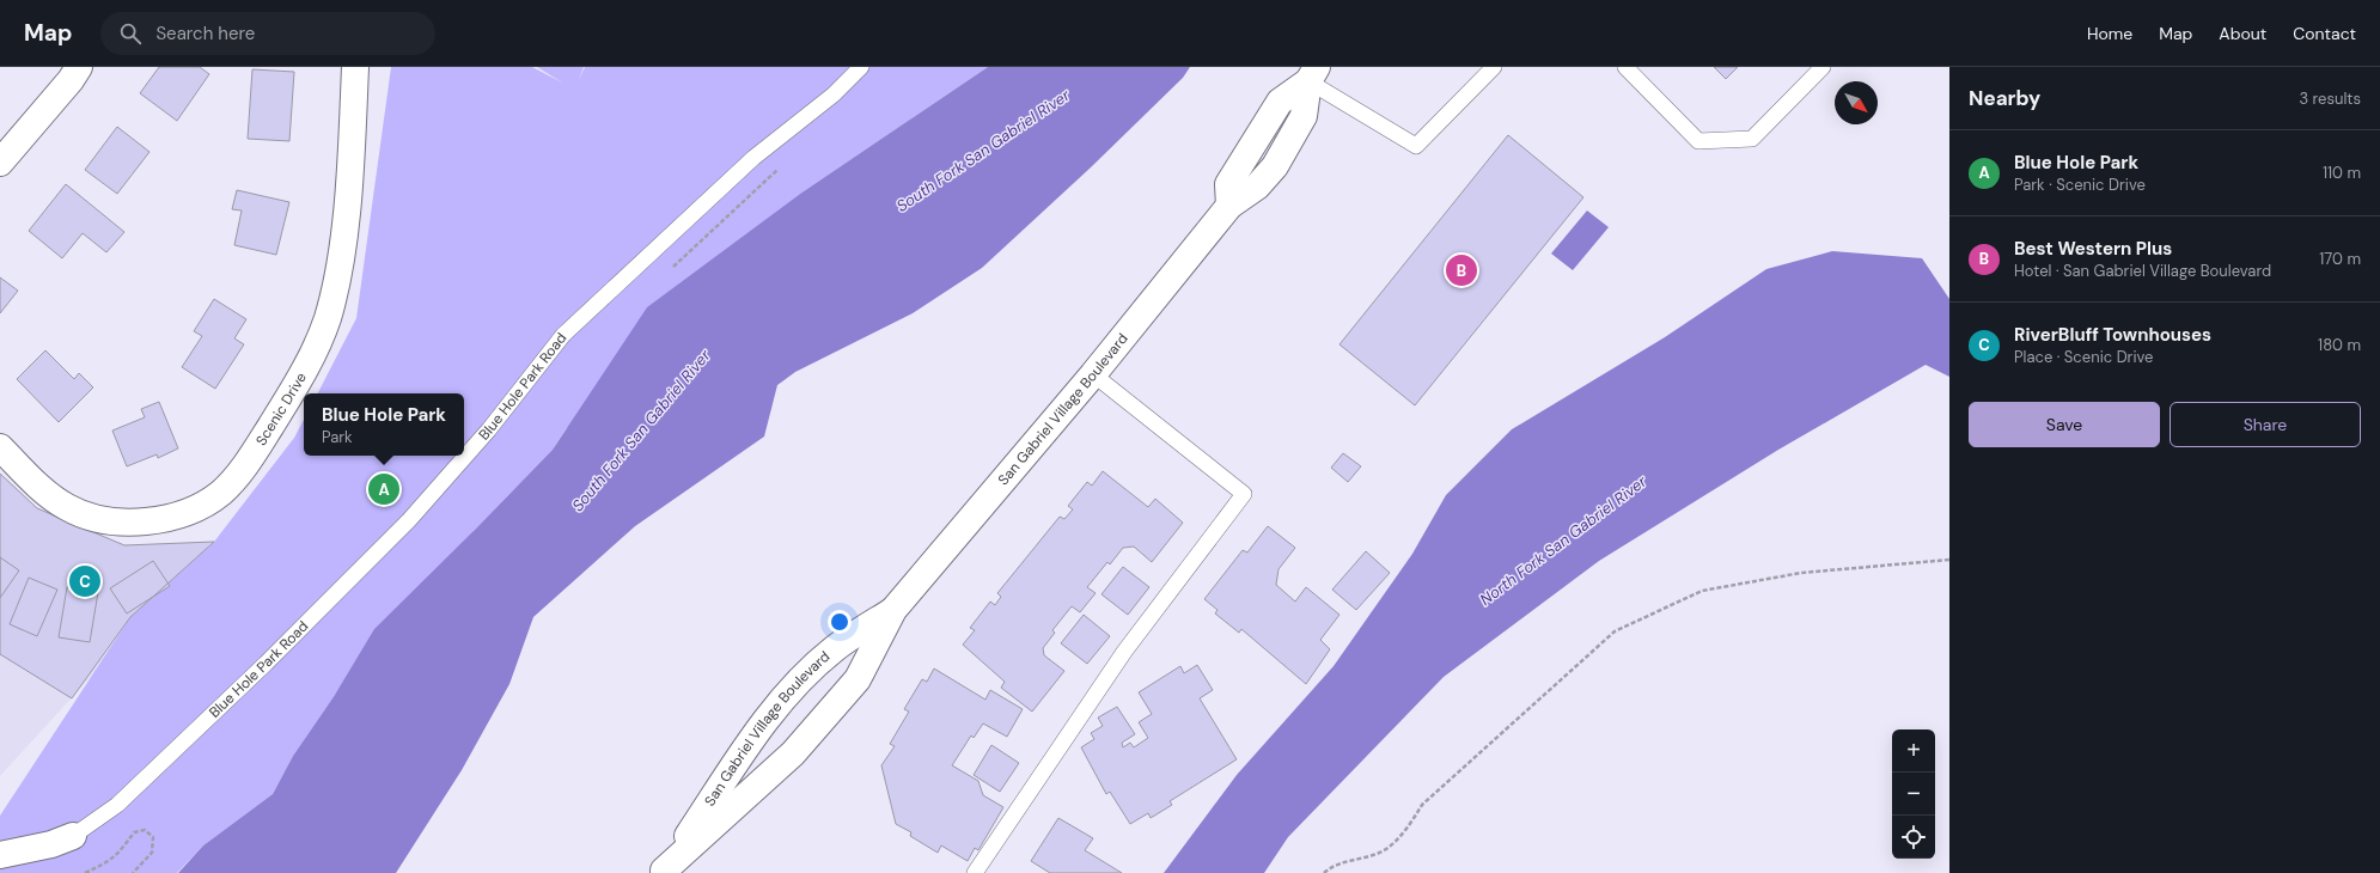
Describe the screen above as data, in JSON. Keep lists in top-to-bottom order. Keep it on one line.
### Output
{"streets":{"street":["Scenic Drive","San Gabriel Village Boulevard"],"lane":["Blue Hole Park Road"]},"water":["South Fork San Gabriel River","North Fork San Gabriel River"],"north":"bottom right","page":{"header":"Map","search":"Search here","nav":["Home","Map","About","Contact"],"heading":["Nearby","3 results"],"list":[{"mark":"A","name":"Blue Hole Park","note":"Park · Scenic Drive","value":"110 m"},{"mark":"B","name":"Best Western Plus","note":"Hotel · San Gabriel Village Boulevard","value":"170 m"},{"mark":"C","name":"RiverBluff Townhouses","note":"Place · Scenic Drive","value":"180 m"}],"pins":["B","A","C"],"buttons":["Save","Share"],"popup":["Blue Hole Park","Park"],"map_buttons":["+","−"]}}
